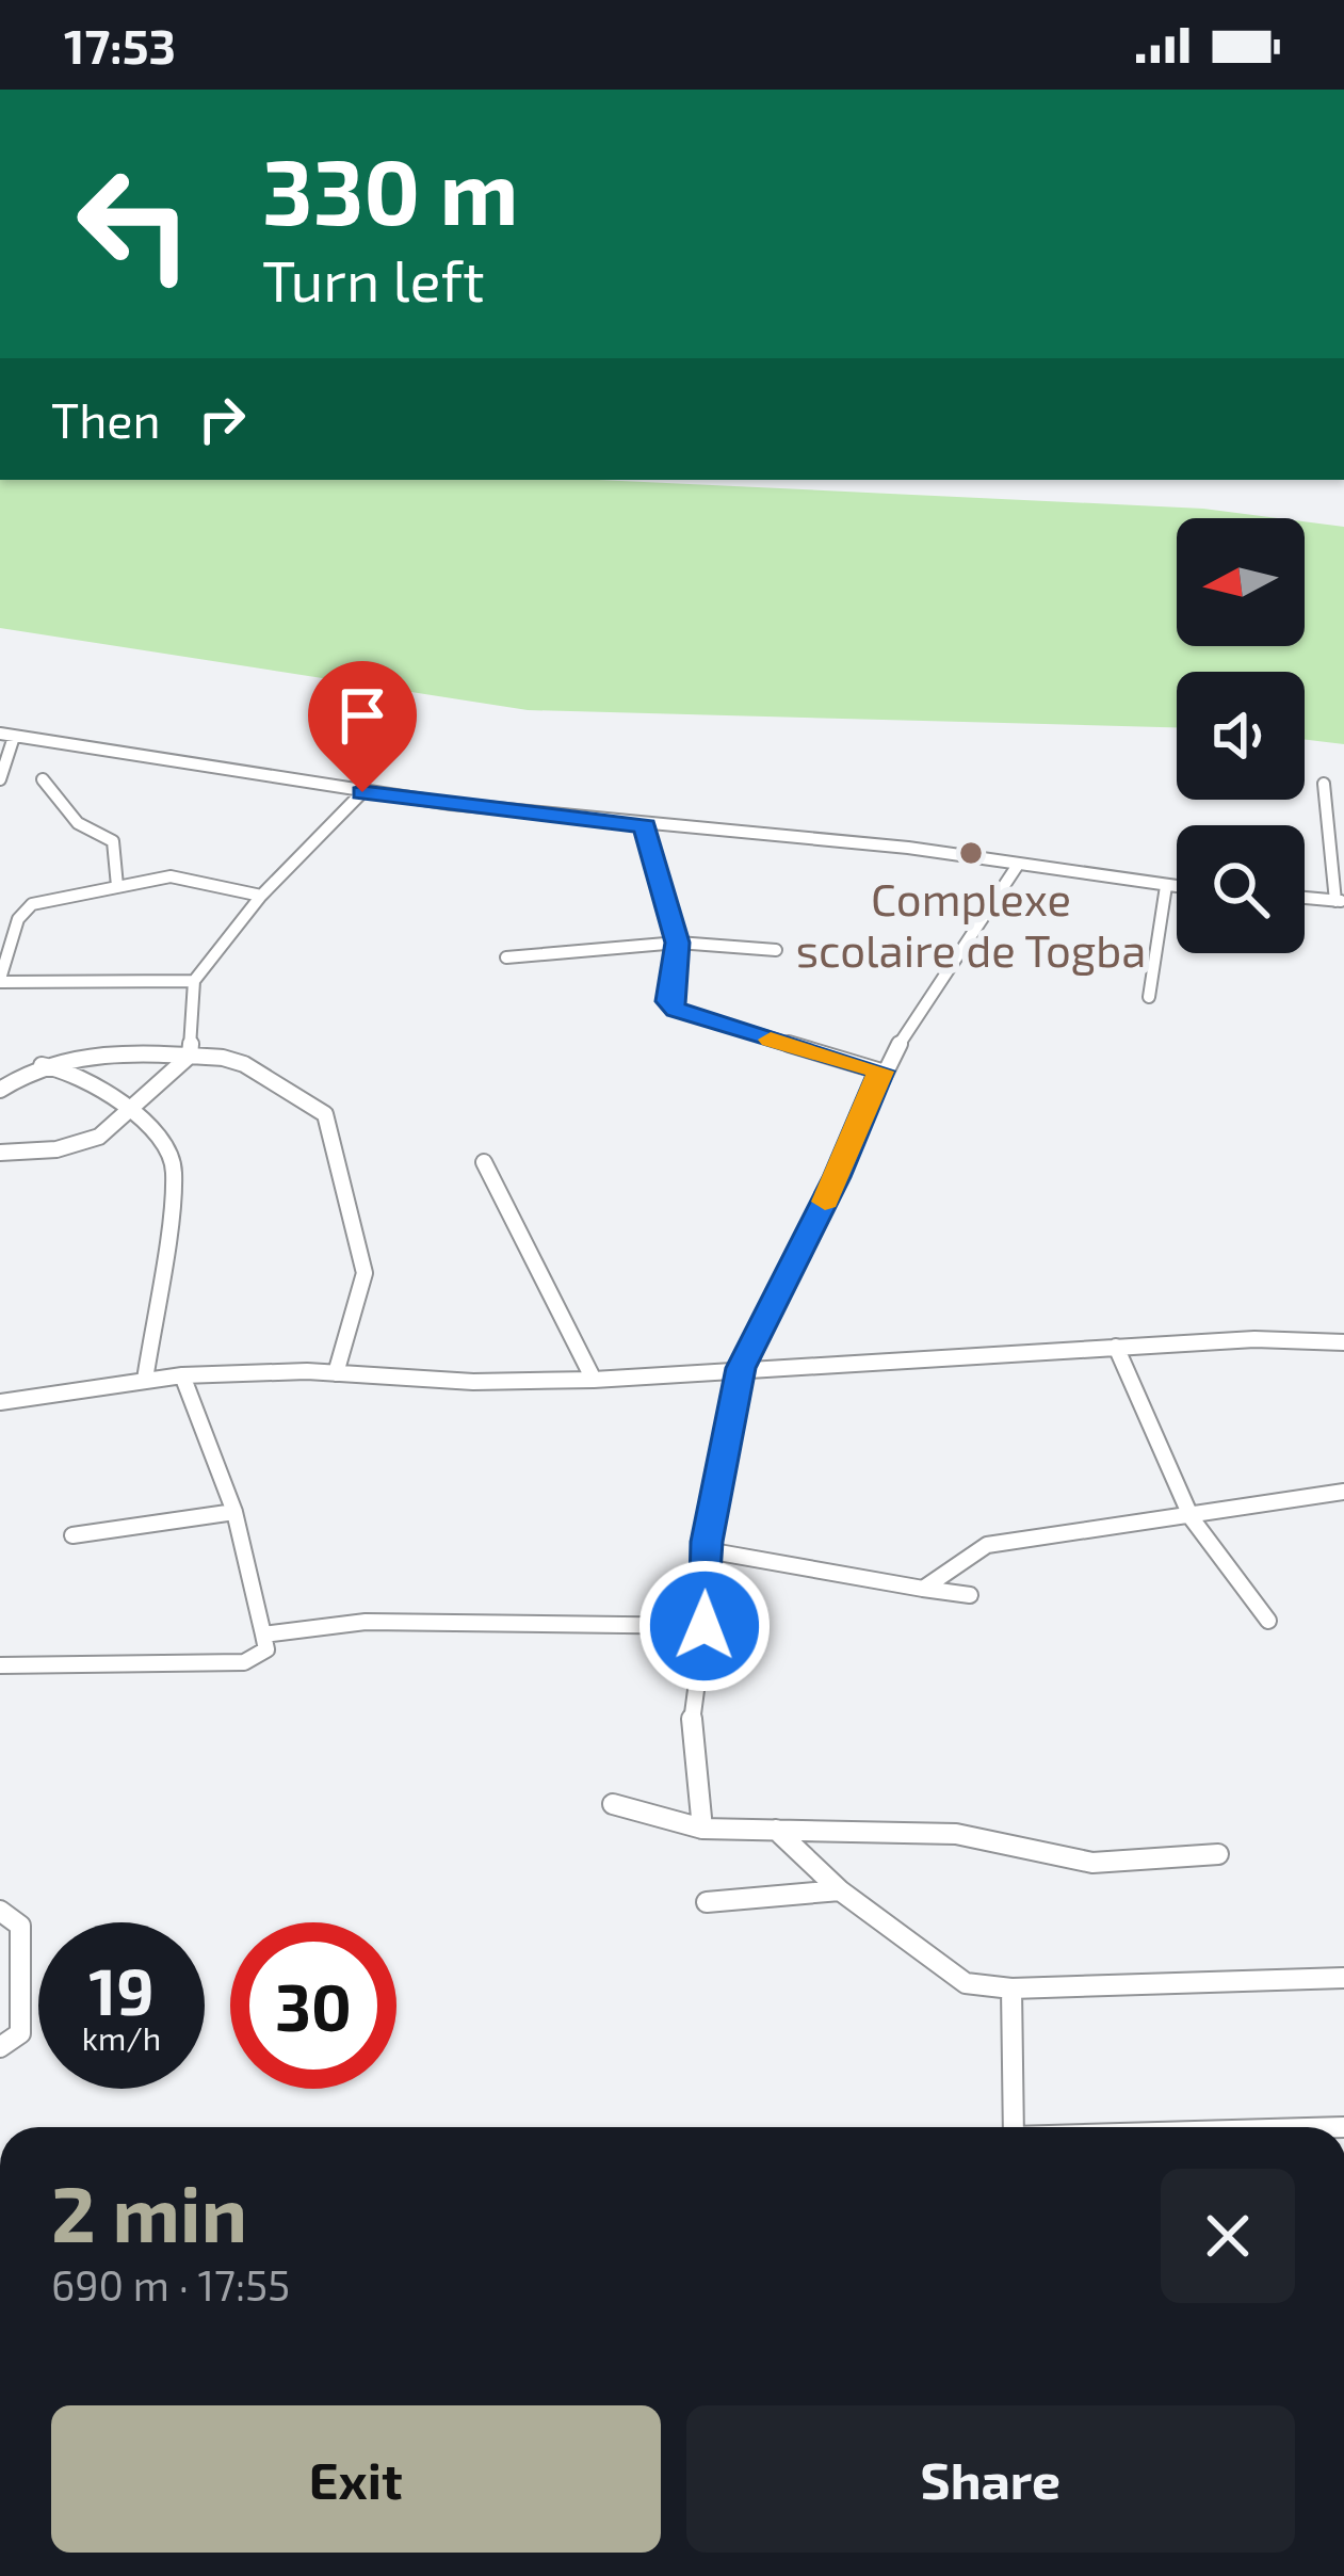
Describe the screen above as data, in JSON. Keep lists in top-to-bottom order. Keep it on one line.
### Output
{"places":["Complexe scolaire de Togba"],"north":"left","page":{"status":"17:53","turn":["330 m","Turn left"],"then":"Then","speed":"19 km/h","limit":"30","heading":["2 min","690 m · 17:55"],"buttons":["Exit","Share"]}}
